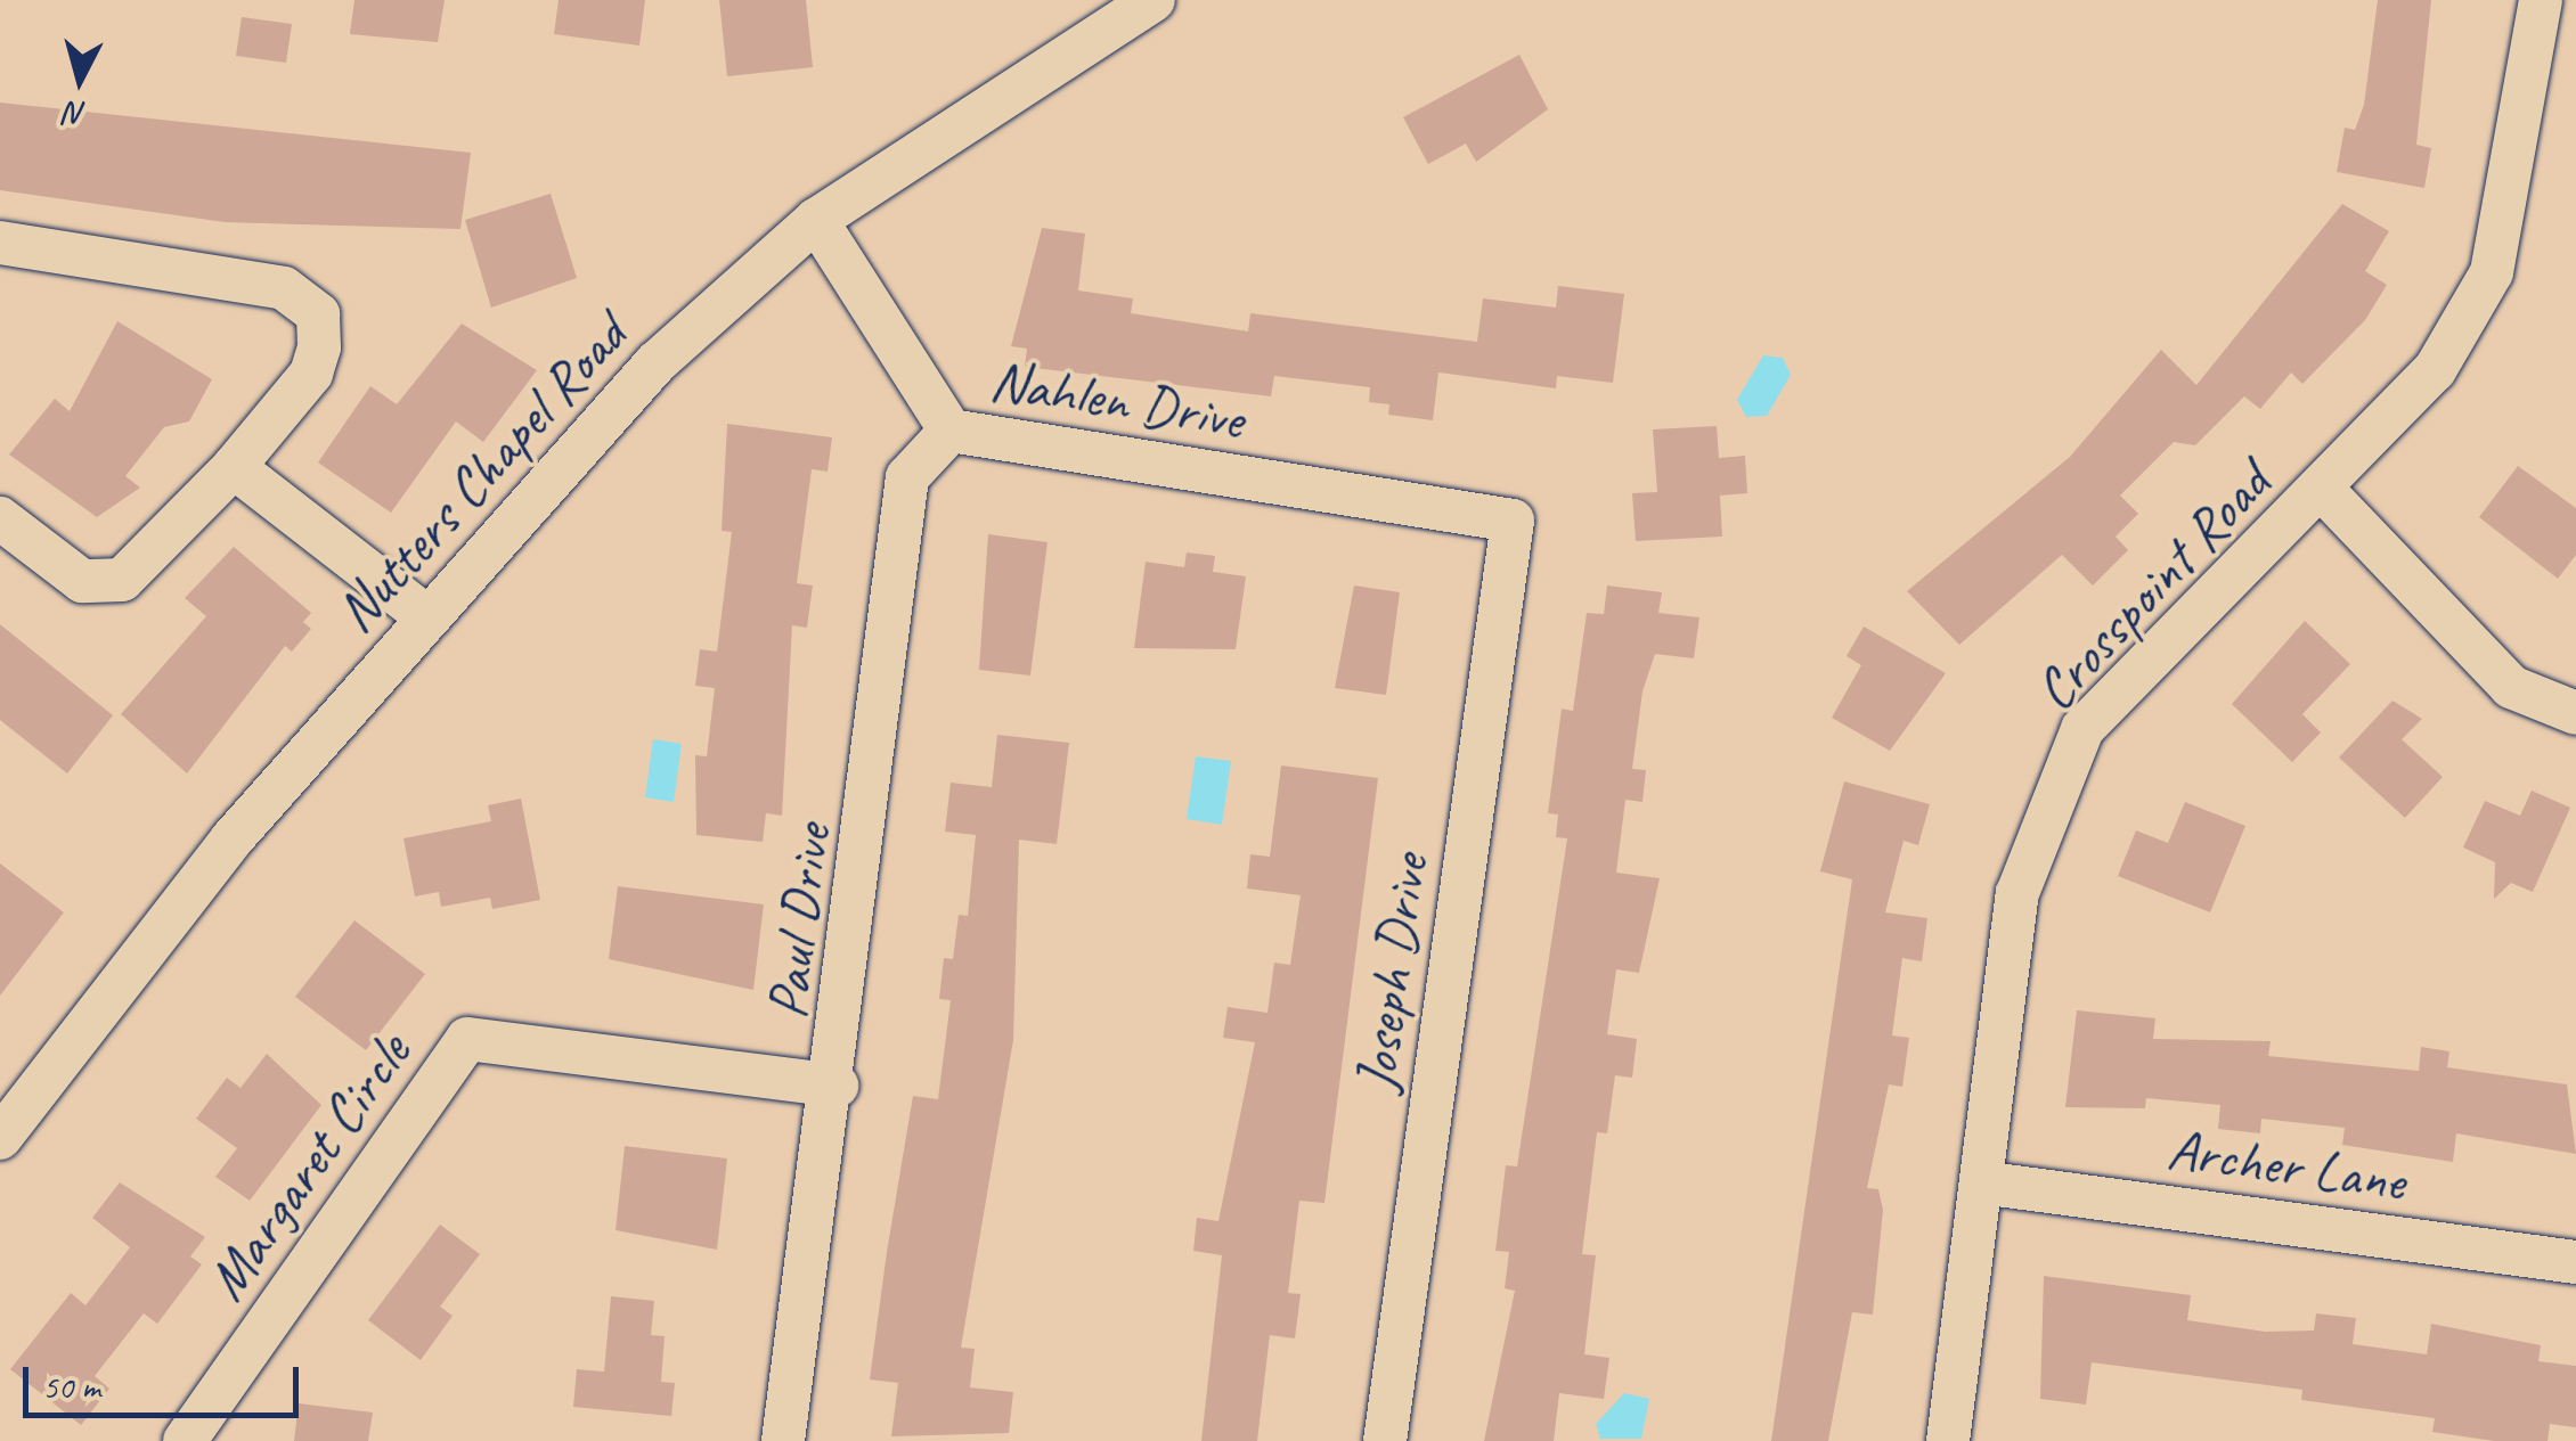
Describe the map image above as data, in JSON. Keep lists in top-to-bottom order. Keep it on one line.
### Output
{"streets":{"street":["Nahlen Drive","Nutters Chapel Road","Crosspoint Road","Paul Drive","Joseph Drive","Archer Lane","Margaret Circle"]},"crossings":[["Nahlen Drive","Nutters Chapel Road"],["Nahlen Drive","Paul Drive"],["Nahlen Drive","Joseph Drive"],["Crosspoint Road","Archer Lane"],["Paul Drive","Margaret Circle"]],"scale_bar":"50 m","north":"bottom"}
